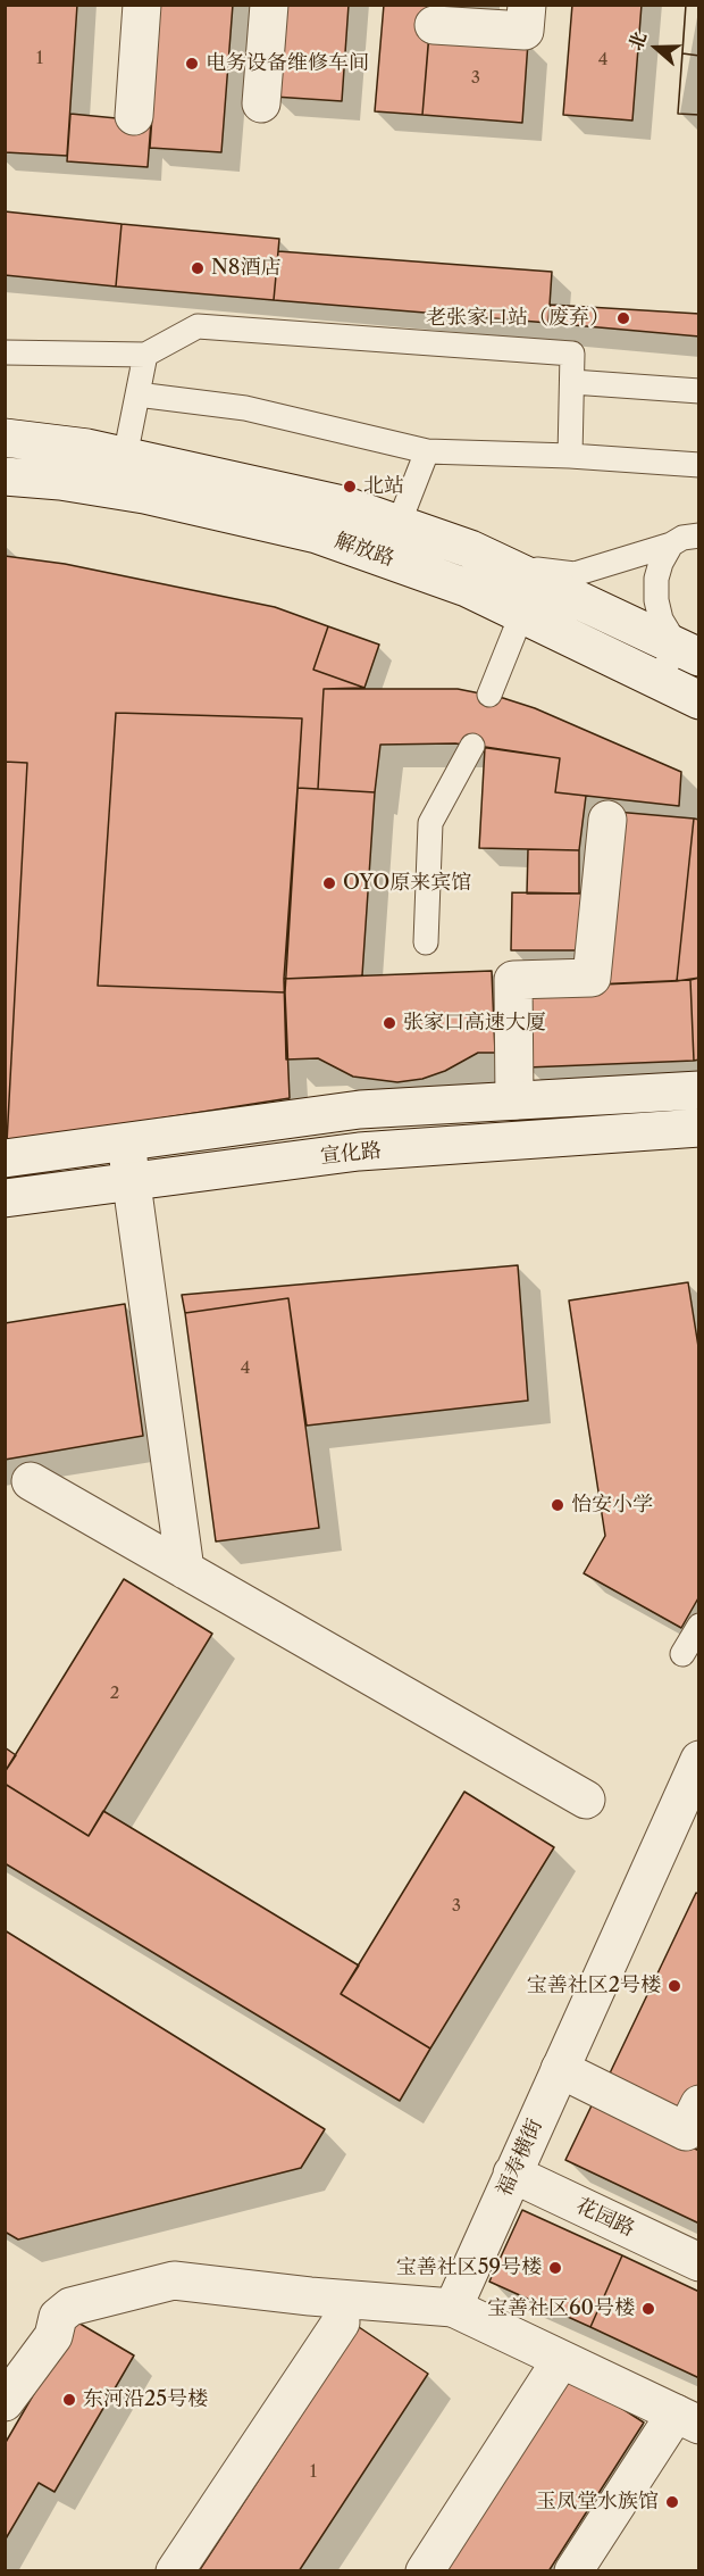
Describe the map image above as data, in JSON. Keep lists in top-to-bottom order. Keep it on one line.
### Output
{"streets":{"street":["解放路","宣化路","福寿横街","花园路"]},"crossings":[["福寿横街","花园路"]],"places":["电务设备维修车间","N8酒店","老张家口站（废弃）","北站","OYO原来宾馆","张家口高速大厦","怡安小学","宝善社区2号楼","宝善社区59号楼","宝善社区60号楼","东河沿25号楼","玉凤堂水族馆"],"house_numbers":["1","4","3","4","2","3","1"],"north":"left"}
